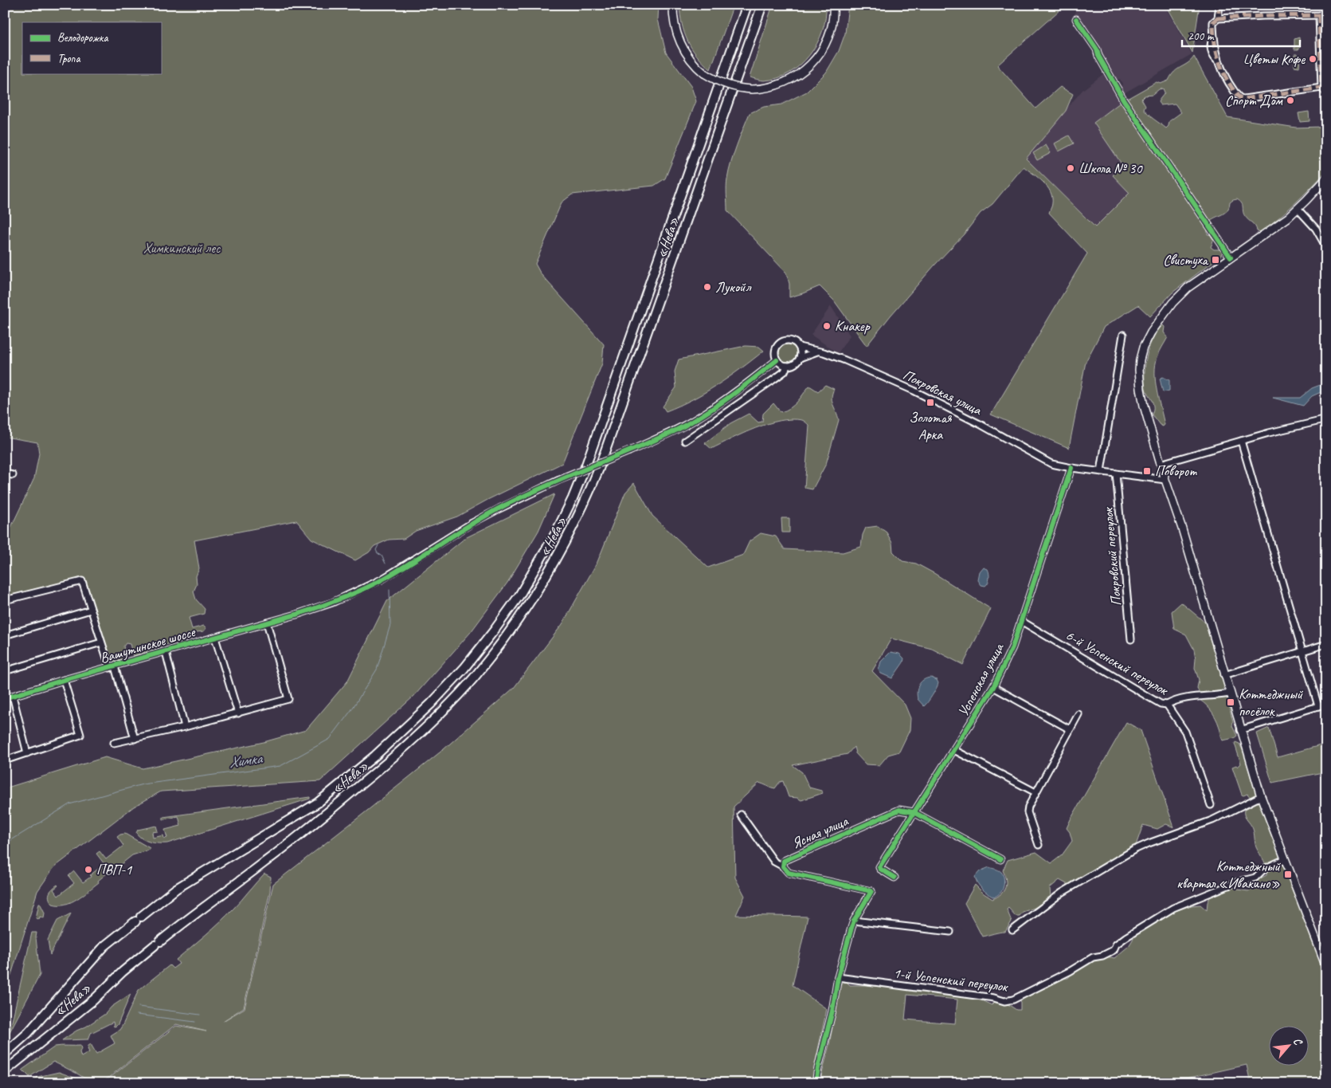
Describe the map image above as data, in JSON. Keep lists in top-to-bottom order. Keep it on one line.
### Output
{"streets":{"highway":["«Нева»"],"street":["Покровская улица","Покровский переулок","Вашутинское шоссе","6-й Успенский переулок","Успенская улица","Ясная улица","1-й Успенский переулок"]},"crossings":[["Покровская улица","Покровский переулок"],["Покровская улица","Вашутинское шоссе"],["Покровская улица","Успенская улица"],["6-й Успенский переулок","Успенская улица"],["Успенская улица","Ясная улица"]],"water":["Химка"],"parks":["Химкинский лес"],"places":{"other":["Цветы Кофе","Спорт Дом","Школа № 30","Лукойл","Кнакер","ПВП-1"],"transit":["Свистуха","Золотая Арка","Поворот","Коттеджный посёлок","Коттеджный квартал «Ивакино»"]},"legend":["Велодорожка","Тропа"],"scale_bar":"200 m","north":"top right"}
